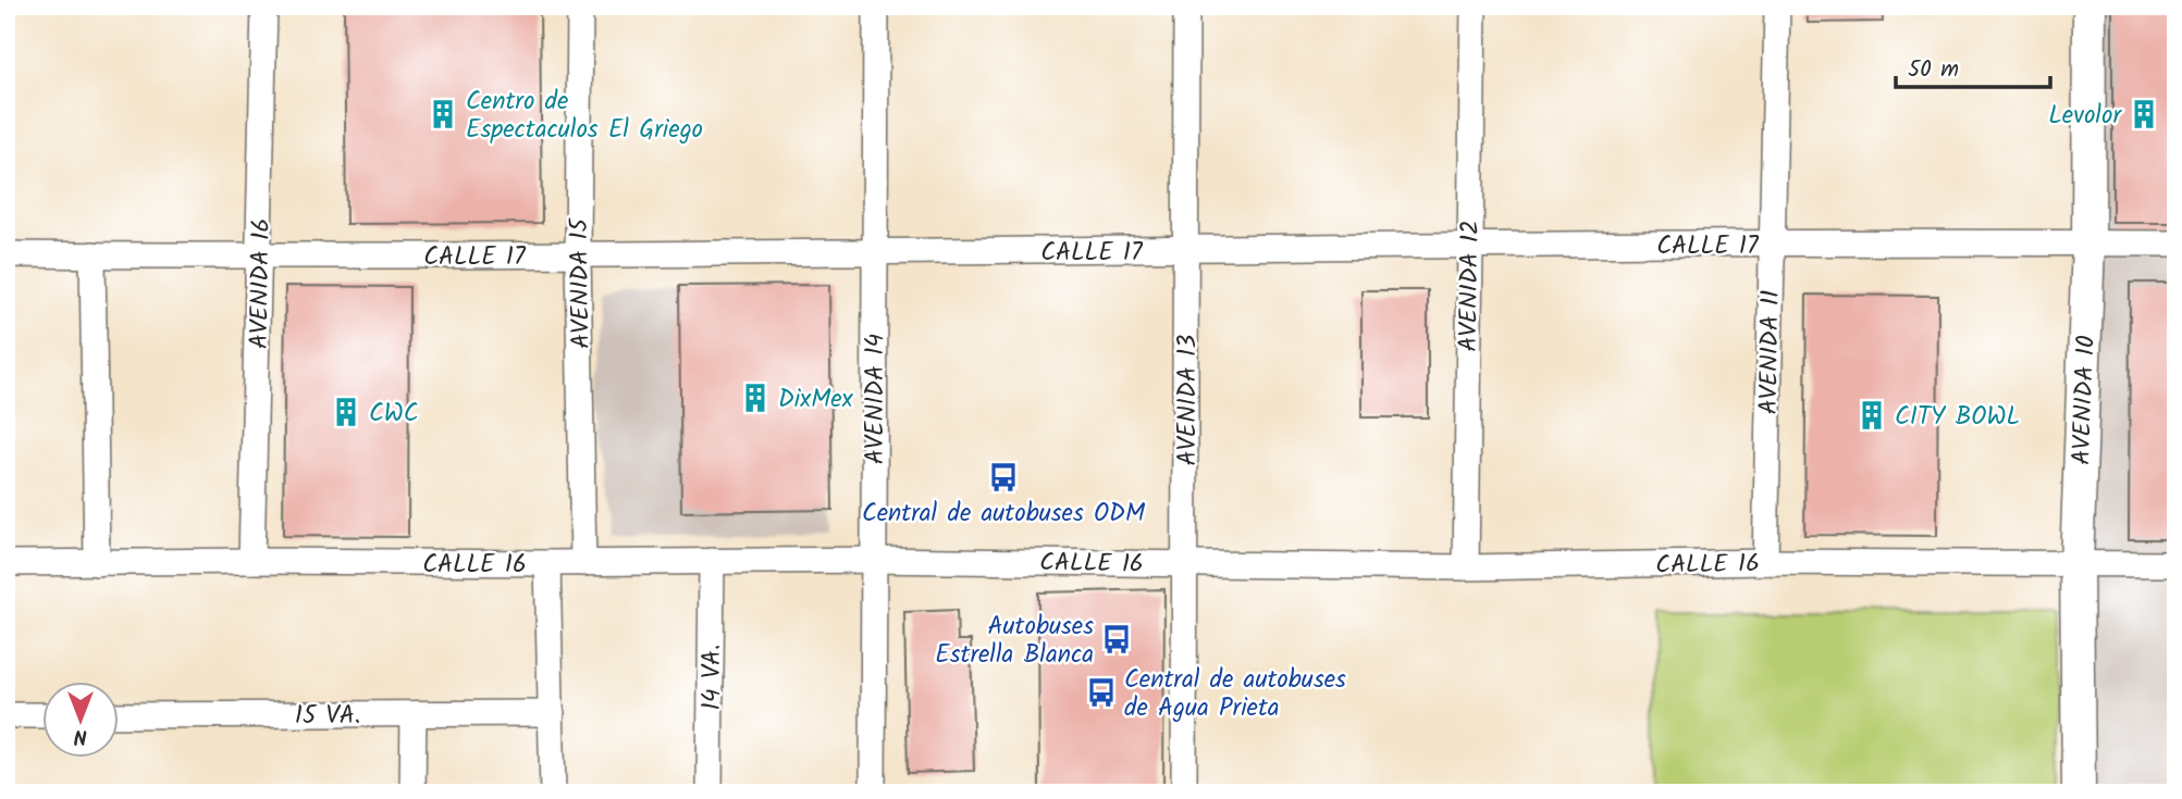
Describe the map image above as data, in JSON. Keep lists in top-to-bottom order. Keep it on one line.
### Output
{"streets":{"main road":["AVENIDA 10"],"street":["CALLE 17","AVENIDA 16","AVENIDA 15","AVENIDA 12","AVENIDA 11","AVENIDA 14","AVENIDA 13","CALLE 16","14 VA.","15 VA."]},"crossings":[["CALLE 17","AVENIDA 16"],["CALLE 17","AVENIDA 15"],["CALLE 17","AVENIDA 12"],["CALLE 17","AVENIDA 11"],["CALLE 17","AVENIDA 14"],["CALLE 17","AVENIDA 13"],["CALLE 17","AVENIDA 10"],["AVENIDA 16","CALLE 16"],["AVENIDA 15","CALLE 16"],["AVENIDA 12","CALLE 16"],["AVENIDA 11","CALLE 16"],["AVENIDA 14","CALLE 16"],["AVENIDA 13","CALLE 16"],["AVENIDA 10","CALLE 16"],["CALLE 16","14 VA."]],"places":{"building":["Centro de Espectaculos El Griego","Levolor","DixMex","CWC","CITY BOWL"],"bus stop":["Central de autobuses ODM","Autobuses Estrella Blanca","Central de autobuses de Agua Prieta"]},"scale_bar":"50 m","north":"bottom"}
